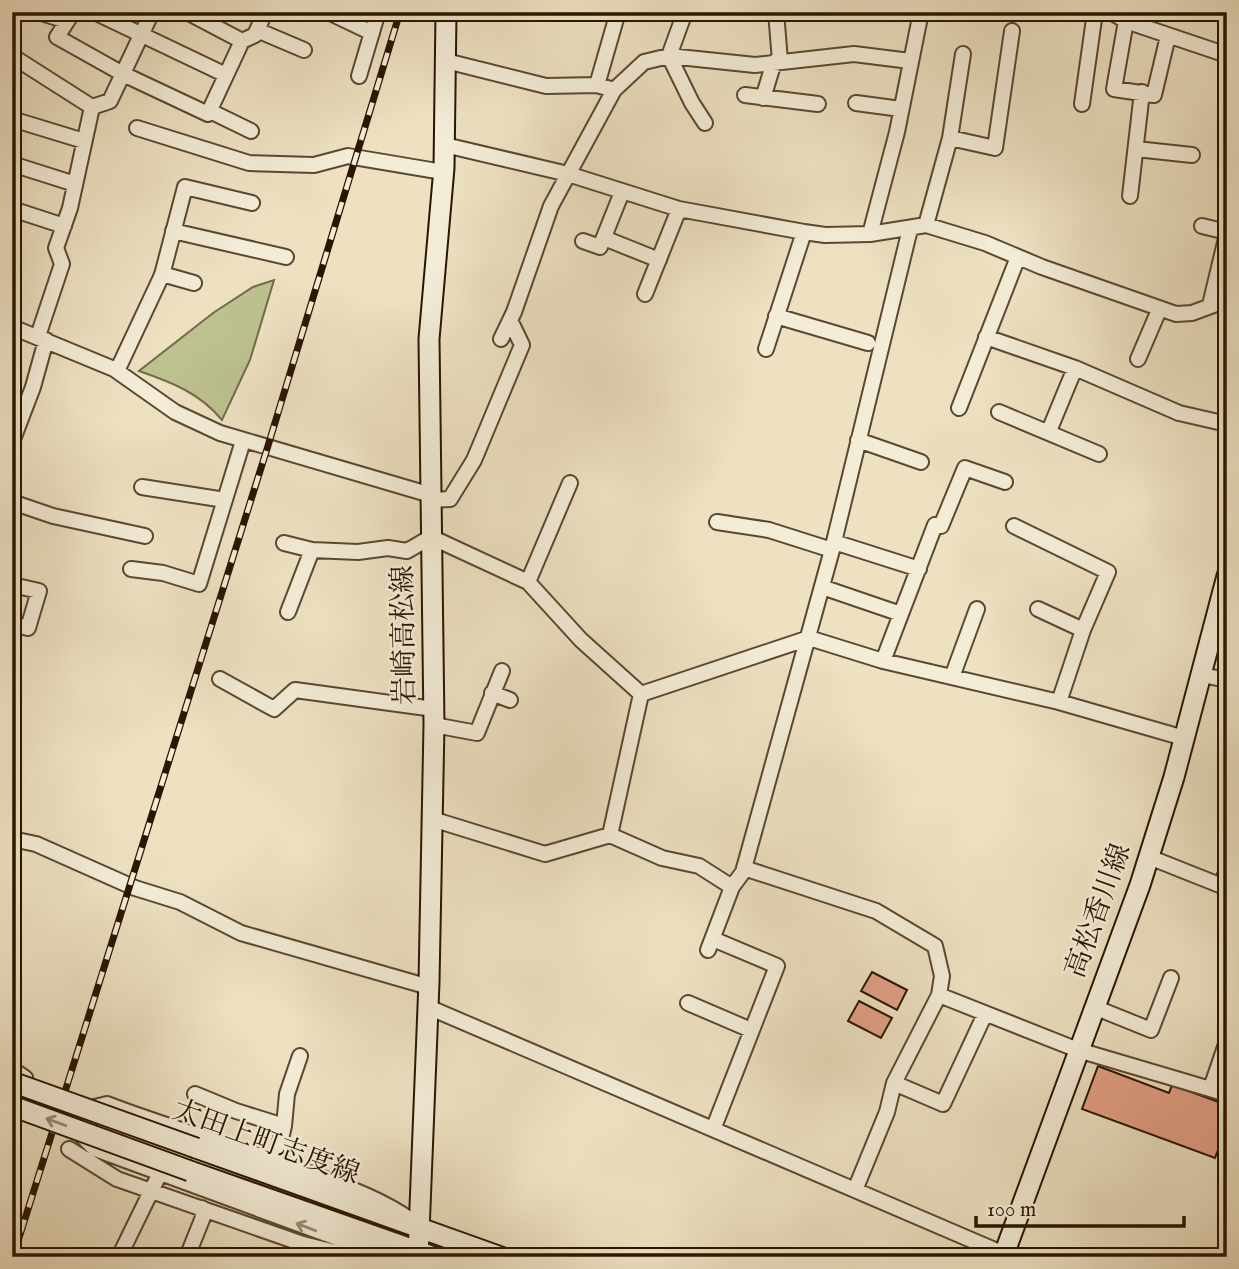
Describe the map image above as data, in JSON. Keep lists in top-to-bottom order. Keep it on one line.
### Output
{"streets":{"main road":["岩崎高松線","高松香川線","太田上町志度線"]},"crossings":[["岩崎高松線","太田上町志度線"]],"scale_bar":"100 m"}
